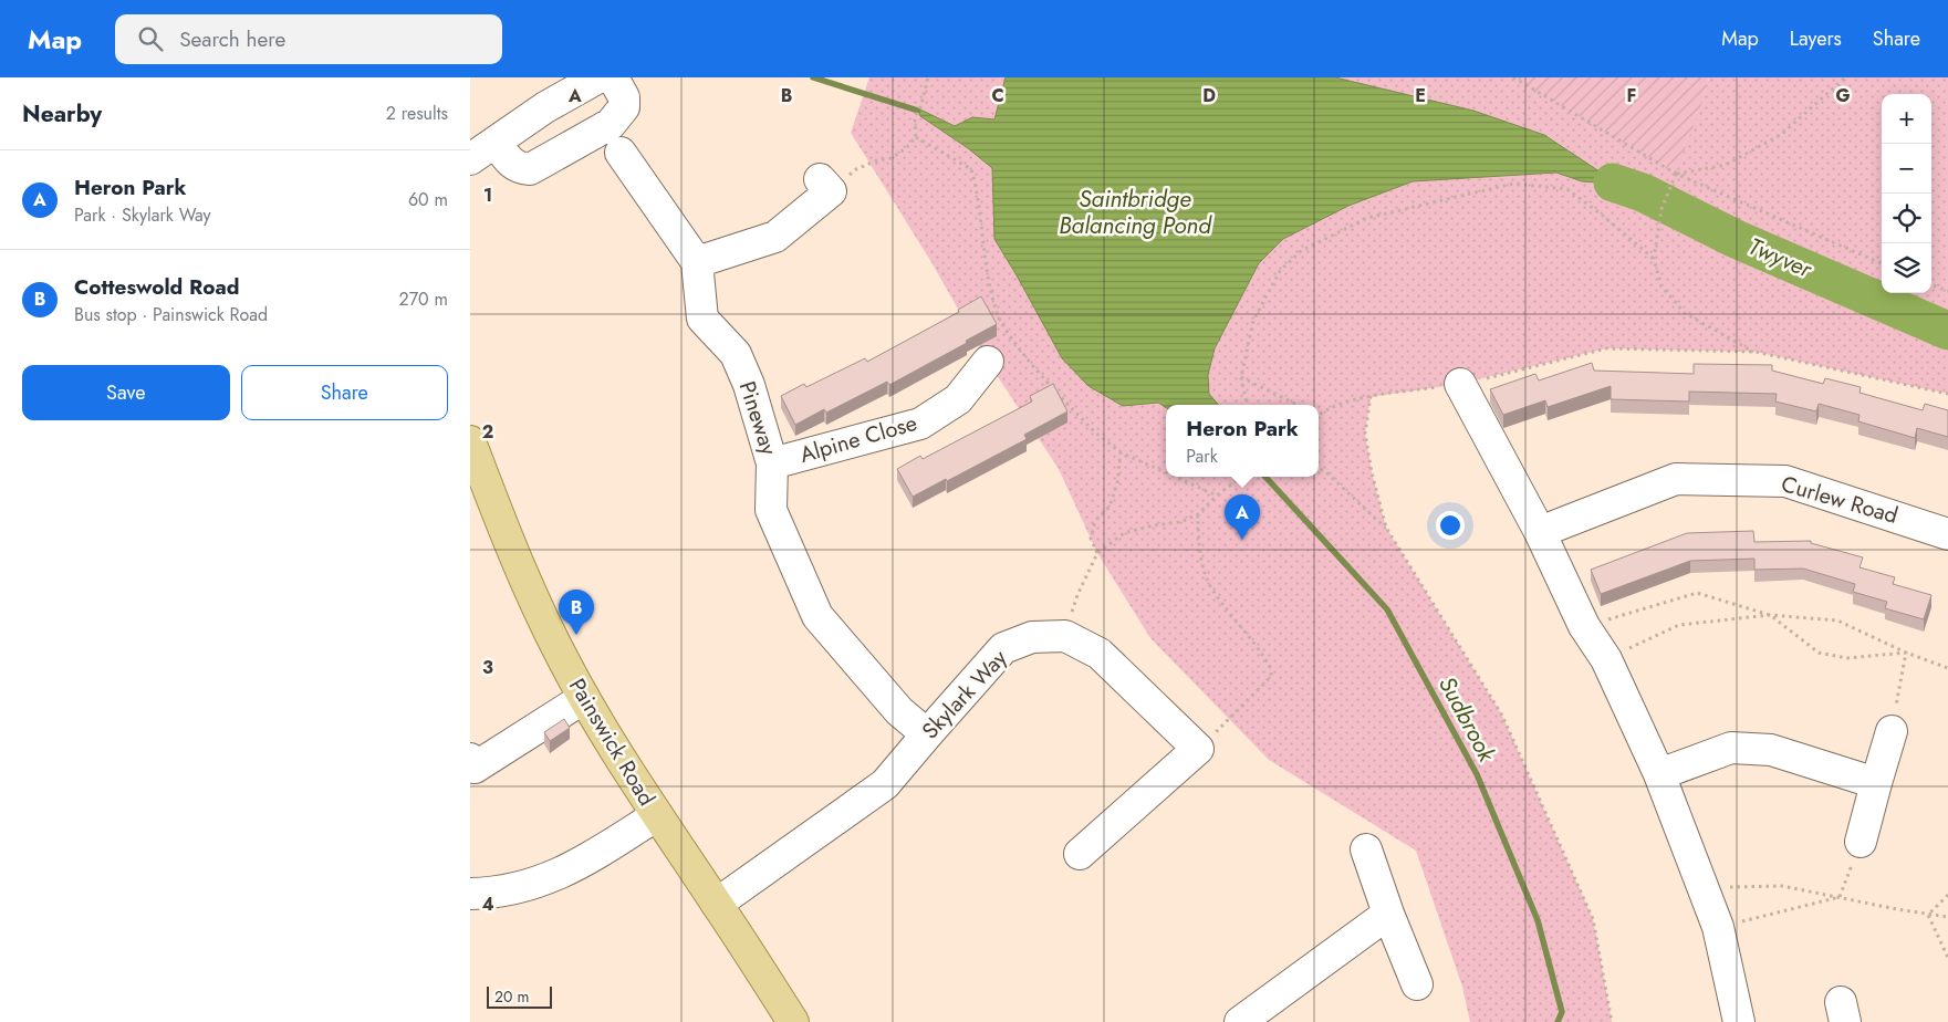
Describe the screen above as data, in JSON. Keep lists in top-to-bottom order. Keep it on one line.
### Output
{"streets":{"main road":["Painswick Road"],"street":["Pineway","Alpine Close","Curlew Road","Skylark Way"]},"crossings":[["Pineway","Alpine Close"],["Pineway","Skylark Way"],["Skylark Way","Painswick Road"]],"water":["Saintbridge Balancing Pond","Twyver","Sudbrook"],"scale_bar":"20 m","page":{"header":"Map","search":"Search here","nav":["Map","Layers","Share"],"heading":["Nearby","2 results"],"map_buttons":["+","−"],"list":[{"mark":"A","name":"Heron Park","note":"Park · Skylark Way","value":"60 m"},{"mark":"B","name":"Cotteswold Road","note":"Bus stop · Painswick Road","value":"270 m"}],"buttons":["Save","Share"],"popup":["Heron Park","Park"],"pins":["A","B"],"scale":"20 m"},"grid":{"columns":["A","B","C","D","E","F","G"],"rows":["1","2","3","4"]}}
